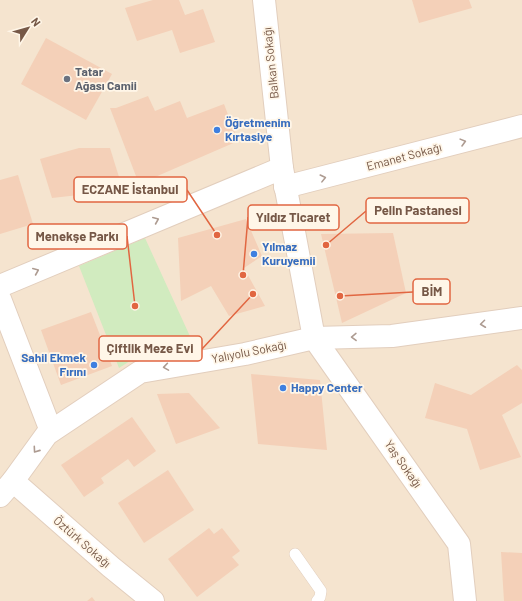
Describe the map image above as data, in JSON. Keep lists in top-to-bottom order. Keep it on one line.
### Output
{"streets":{"street":["Balkan Sokağı","Emanet Sokağı","Yalıyolu Sokağı","Yaş Sokağı","Öztürk Sokağı"]},"crossings":[["Balkan Sokağı","Emanet Sokağı"],["Balkan Sokağı","Yalıyolu Sokağı"],["Balkan Sokağı","Yaş Sokağı"],["Yalıyolu Sokağı","Yaş Sokağı"],["Yalıyolu Sokağı","Öztürk Sokağı"]],"one_way":["Emanet Sokağı","Yalıyolu Sokağı"],"places":["Tatar Ağası Camii","Öğretmenim Kırtasiye","ECZANE İstanbul","Pelin Pastanesi","Yılmaz Kuruyemii","Yıldız Ticaret","Çiftlik Meze Evi","BİM","Menekşe Parkı","Sahil Ekmek Fırını","Happy Center"],"north":"top right"}
